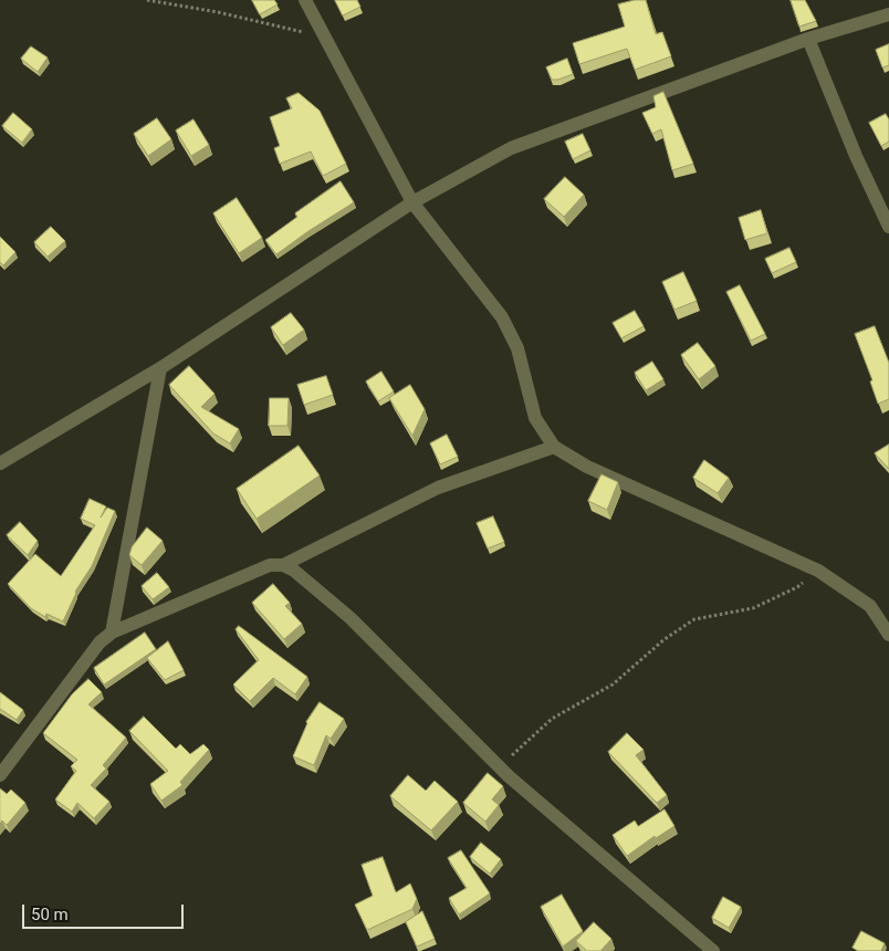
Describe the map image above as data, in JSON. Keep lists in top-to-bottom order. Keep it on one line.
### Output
{"scale_bar":"50 m"}
